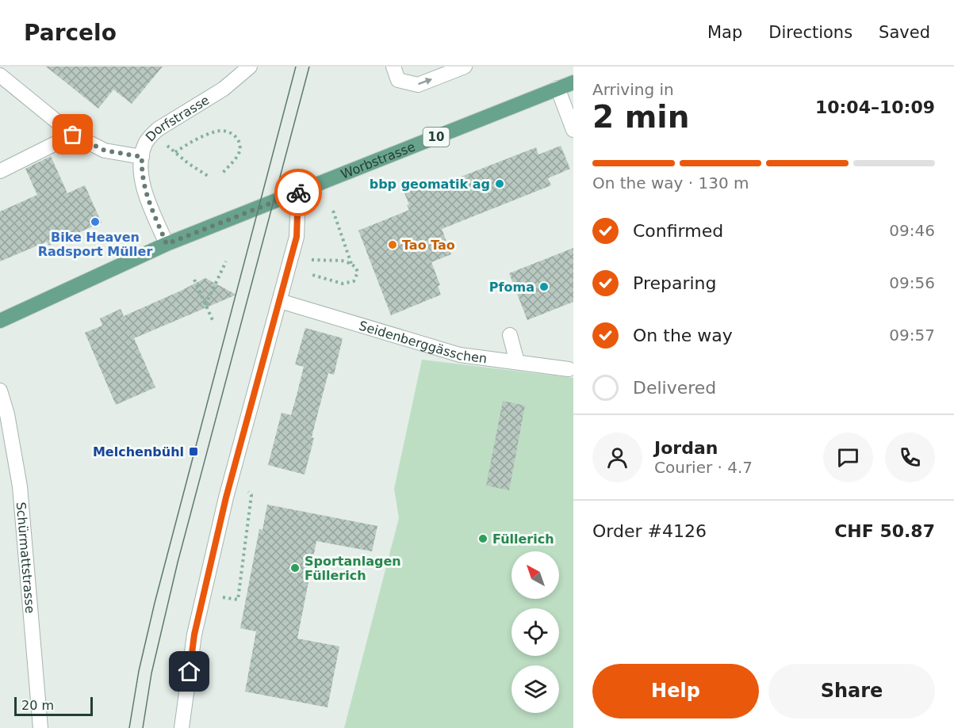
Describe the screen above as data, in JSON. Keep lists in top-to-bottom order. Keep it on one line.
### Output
{"streets":{"main road":["10","Worbstrasse"],"street":["Dorfstrasse","Seidenberggässchen","Schürmattstrasse"]},"crossings":[["Dorfstrasse","Worbstrasse"]],"places":{"other":["bbp geomatik ag","Bike Heaven Radsport Müller","Tao Tao","Pfoma","Füllerich","Sportanlagen Füllerich"],"transit":["Melchenbühl"]},"scale_bar":"20 m","north":"top left","page":{"header":"Parcelo","nav":["Map","Directions","Saved"],"heading":["2 min","Arriving in","10:04–10:09"],"panel":["Jordan","Courier · 4.7","Order #4126","CHF 50.87"],"bar":"On the way · 130 m","list":[["Confirmed","09:46"],["Preparing","09:56"],["On the way","09:57"],"Delivered"],"buttons":["Help","Share"],"scale":"20 m"}}
